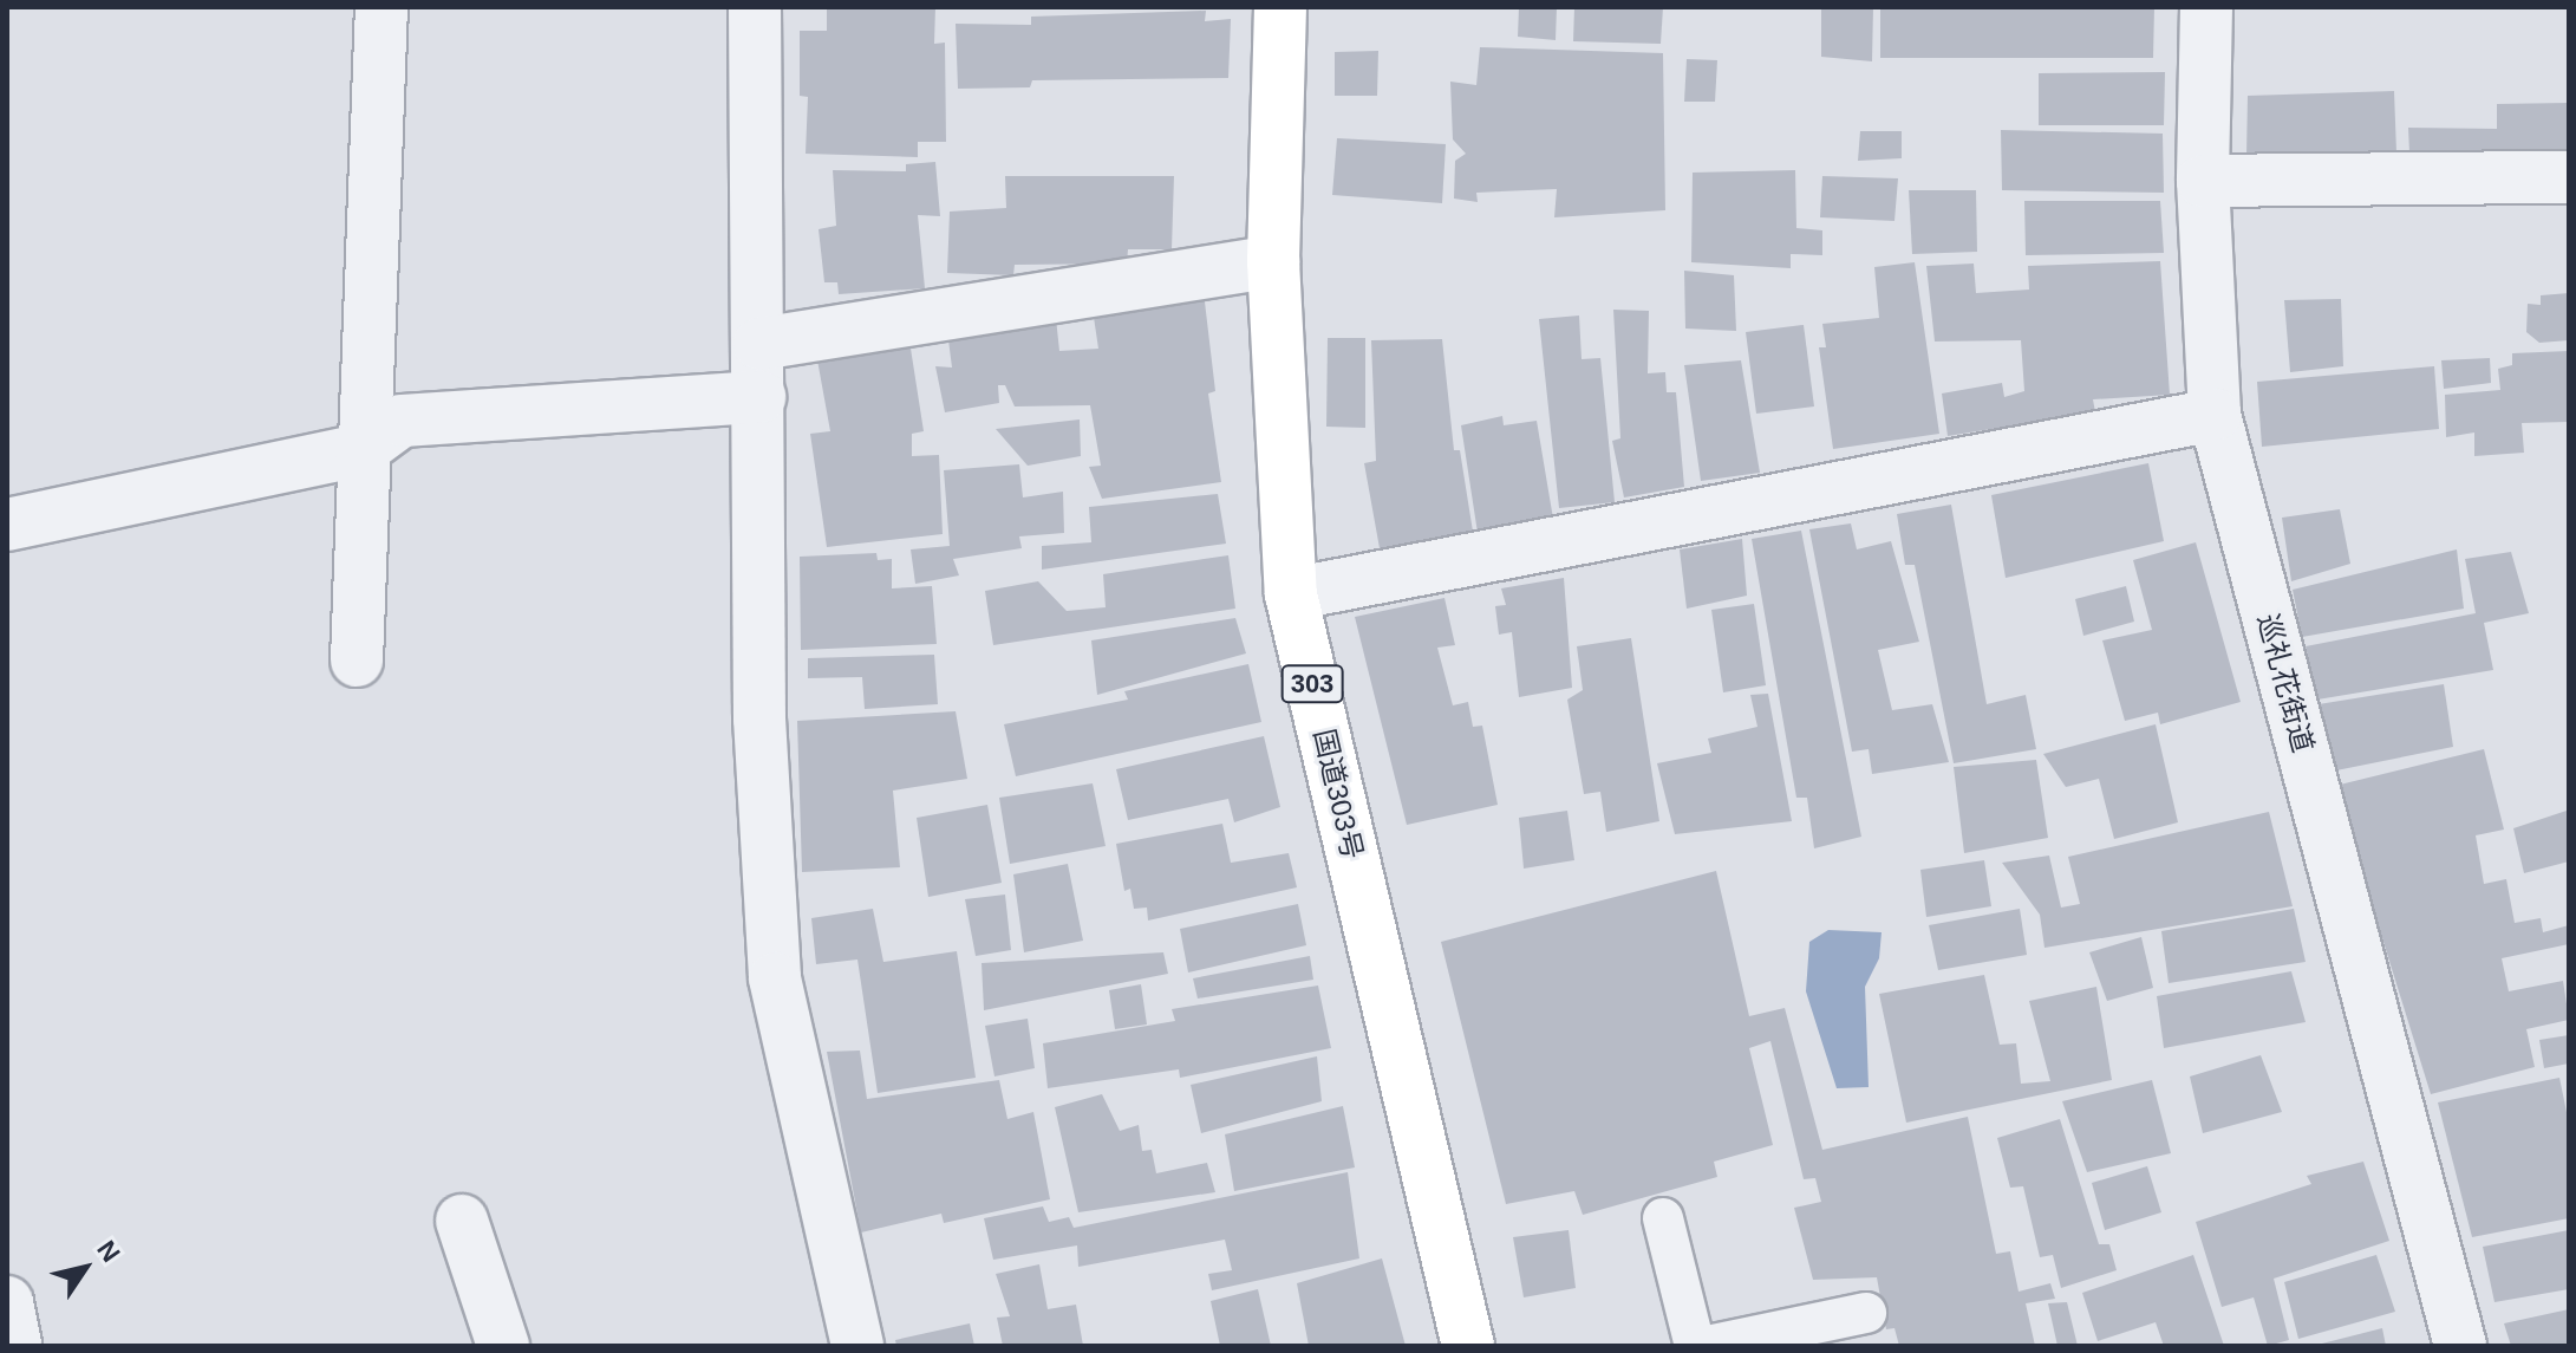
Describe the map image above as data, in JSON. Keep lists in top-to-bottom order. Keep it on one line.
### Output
{"streets":{"highway":["303","国道303号"],"street":["巡礼花街道"]},"north":"top right"}
